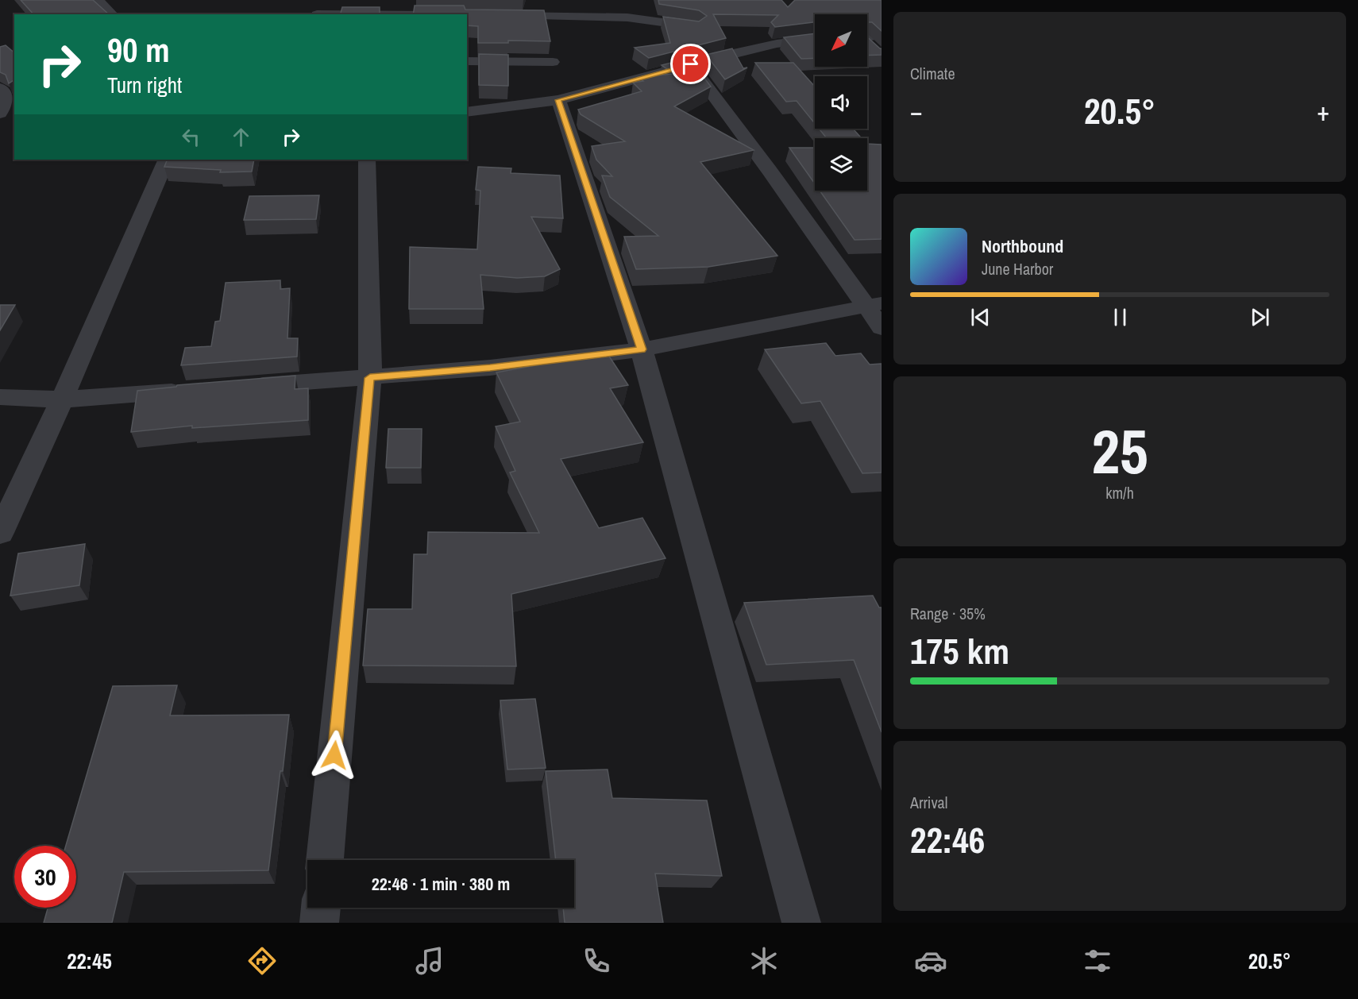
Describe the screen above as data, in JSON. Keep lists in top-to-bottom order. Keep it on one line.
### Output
{"north":"bottom left","page":{"tile":["Climate",["25","km/h"],["Range · 35%","175 km"],["Arrival","22:46"]],"turn":["90 m","Turn right"],"heat":["−","20.5°","+"],"song":["Northbound","June Harbor"],"limit":"30","trip":"22:46 · 1 min · 380 m","tabs":["22:45","20.5°"]}}
